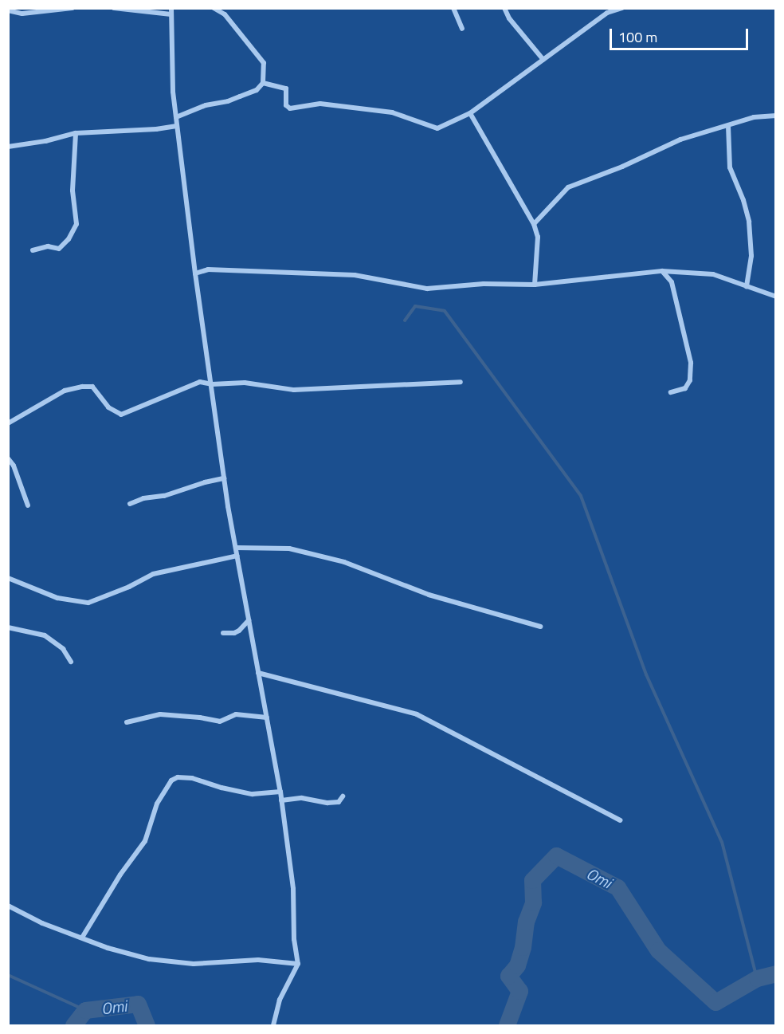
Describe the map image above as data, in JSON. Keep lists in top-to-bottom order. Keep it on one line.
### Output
{"water":["Omi"],"scale_bar":"100 m"}
